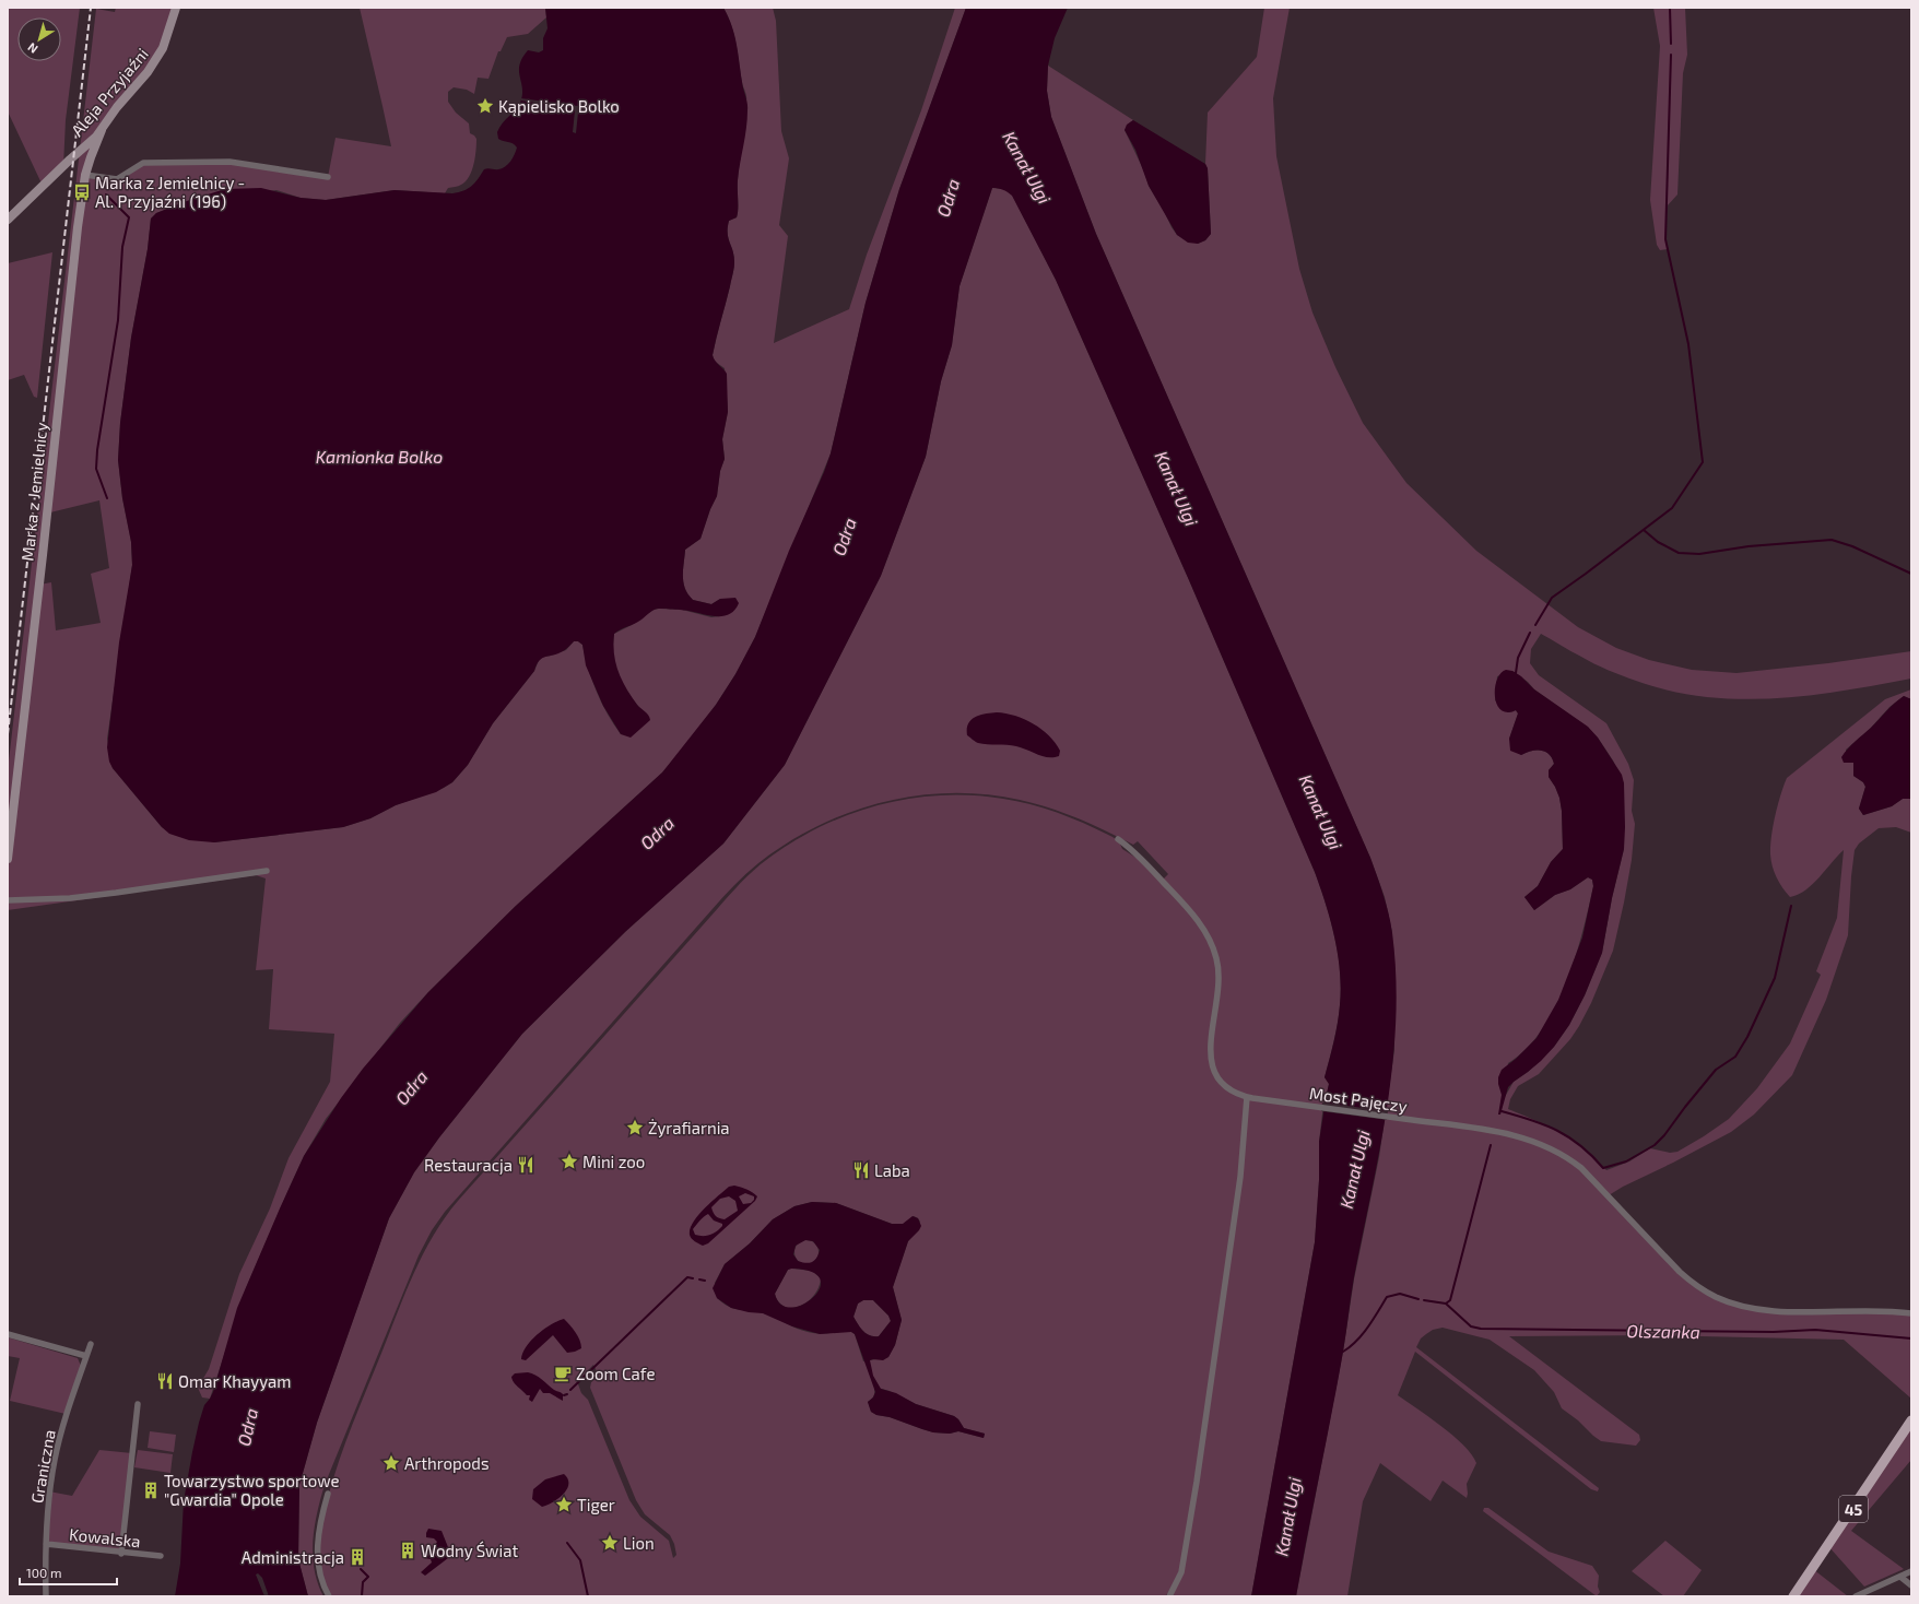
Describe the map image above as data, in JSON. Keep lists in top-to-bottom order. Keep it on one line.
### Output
{"streets":{"main road":["Aleja Przyjaźni","Marka z Jemielnicy","45"],"street":["Most Pajęczy","Graniczna","Kowalska"]},"crossings":[["Aleja Przyjaźni","Marka z Jemielnicy"],["Graniczna","Kowalska"]],"water":["Kanał Ulgi","Odra","Kamionka Bolko","Olszanka"],"places":{"place":["Kąpielisko Bolko","Żyrafiarnia","Mini zoo","Arthropods","Tiger","Lion"],"bus stop":["Marka z Jemielnicy - Al. Przyjaźni (196)"],"restaurant":["Restauracja","Laba","Omar Khayyam"],"cafe":["Zoom Cafe"],"building":["Towarzystwo sportowe \"Gwardia\" Opole","Wodny Świat","Administracja"]},"scale_bar":"100 m","north":"bottom left"}
